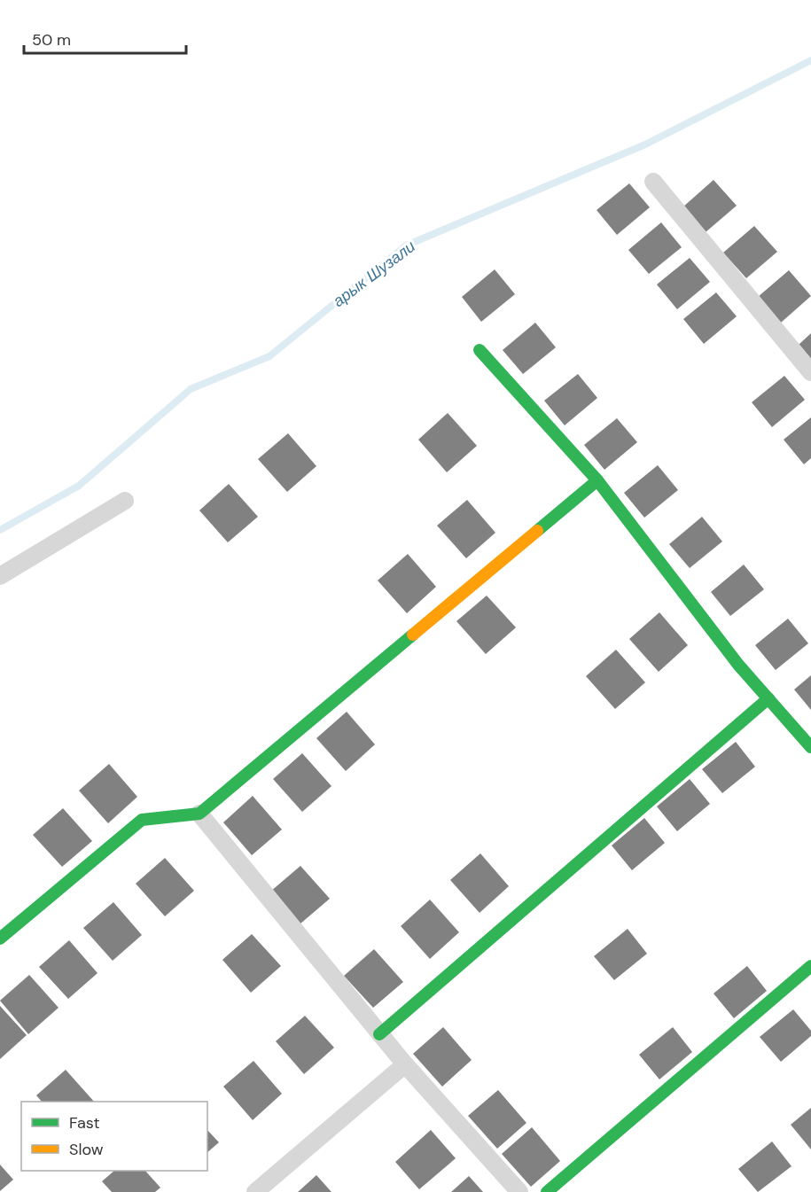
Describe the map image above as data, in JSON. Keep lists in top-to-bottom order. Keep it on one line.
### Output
{"water":["арык Шузали"],"legend":["Fast","Slow"],"scale_bar":"50 m"}
